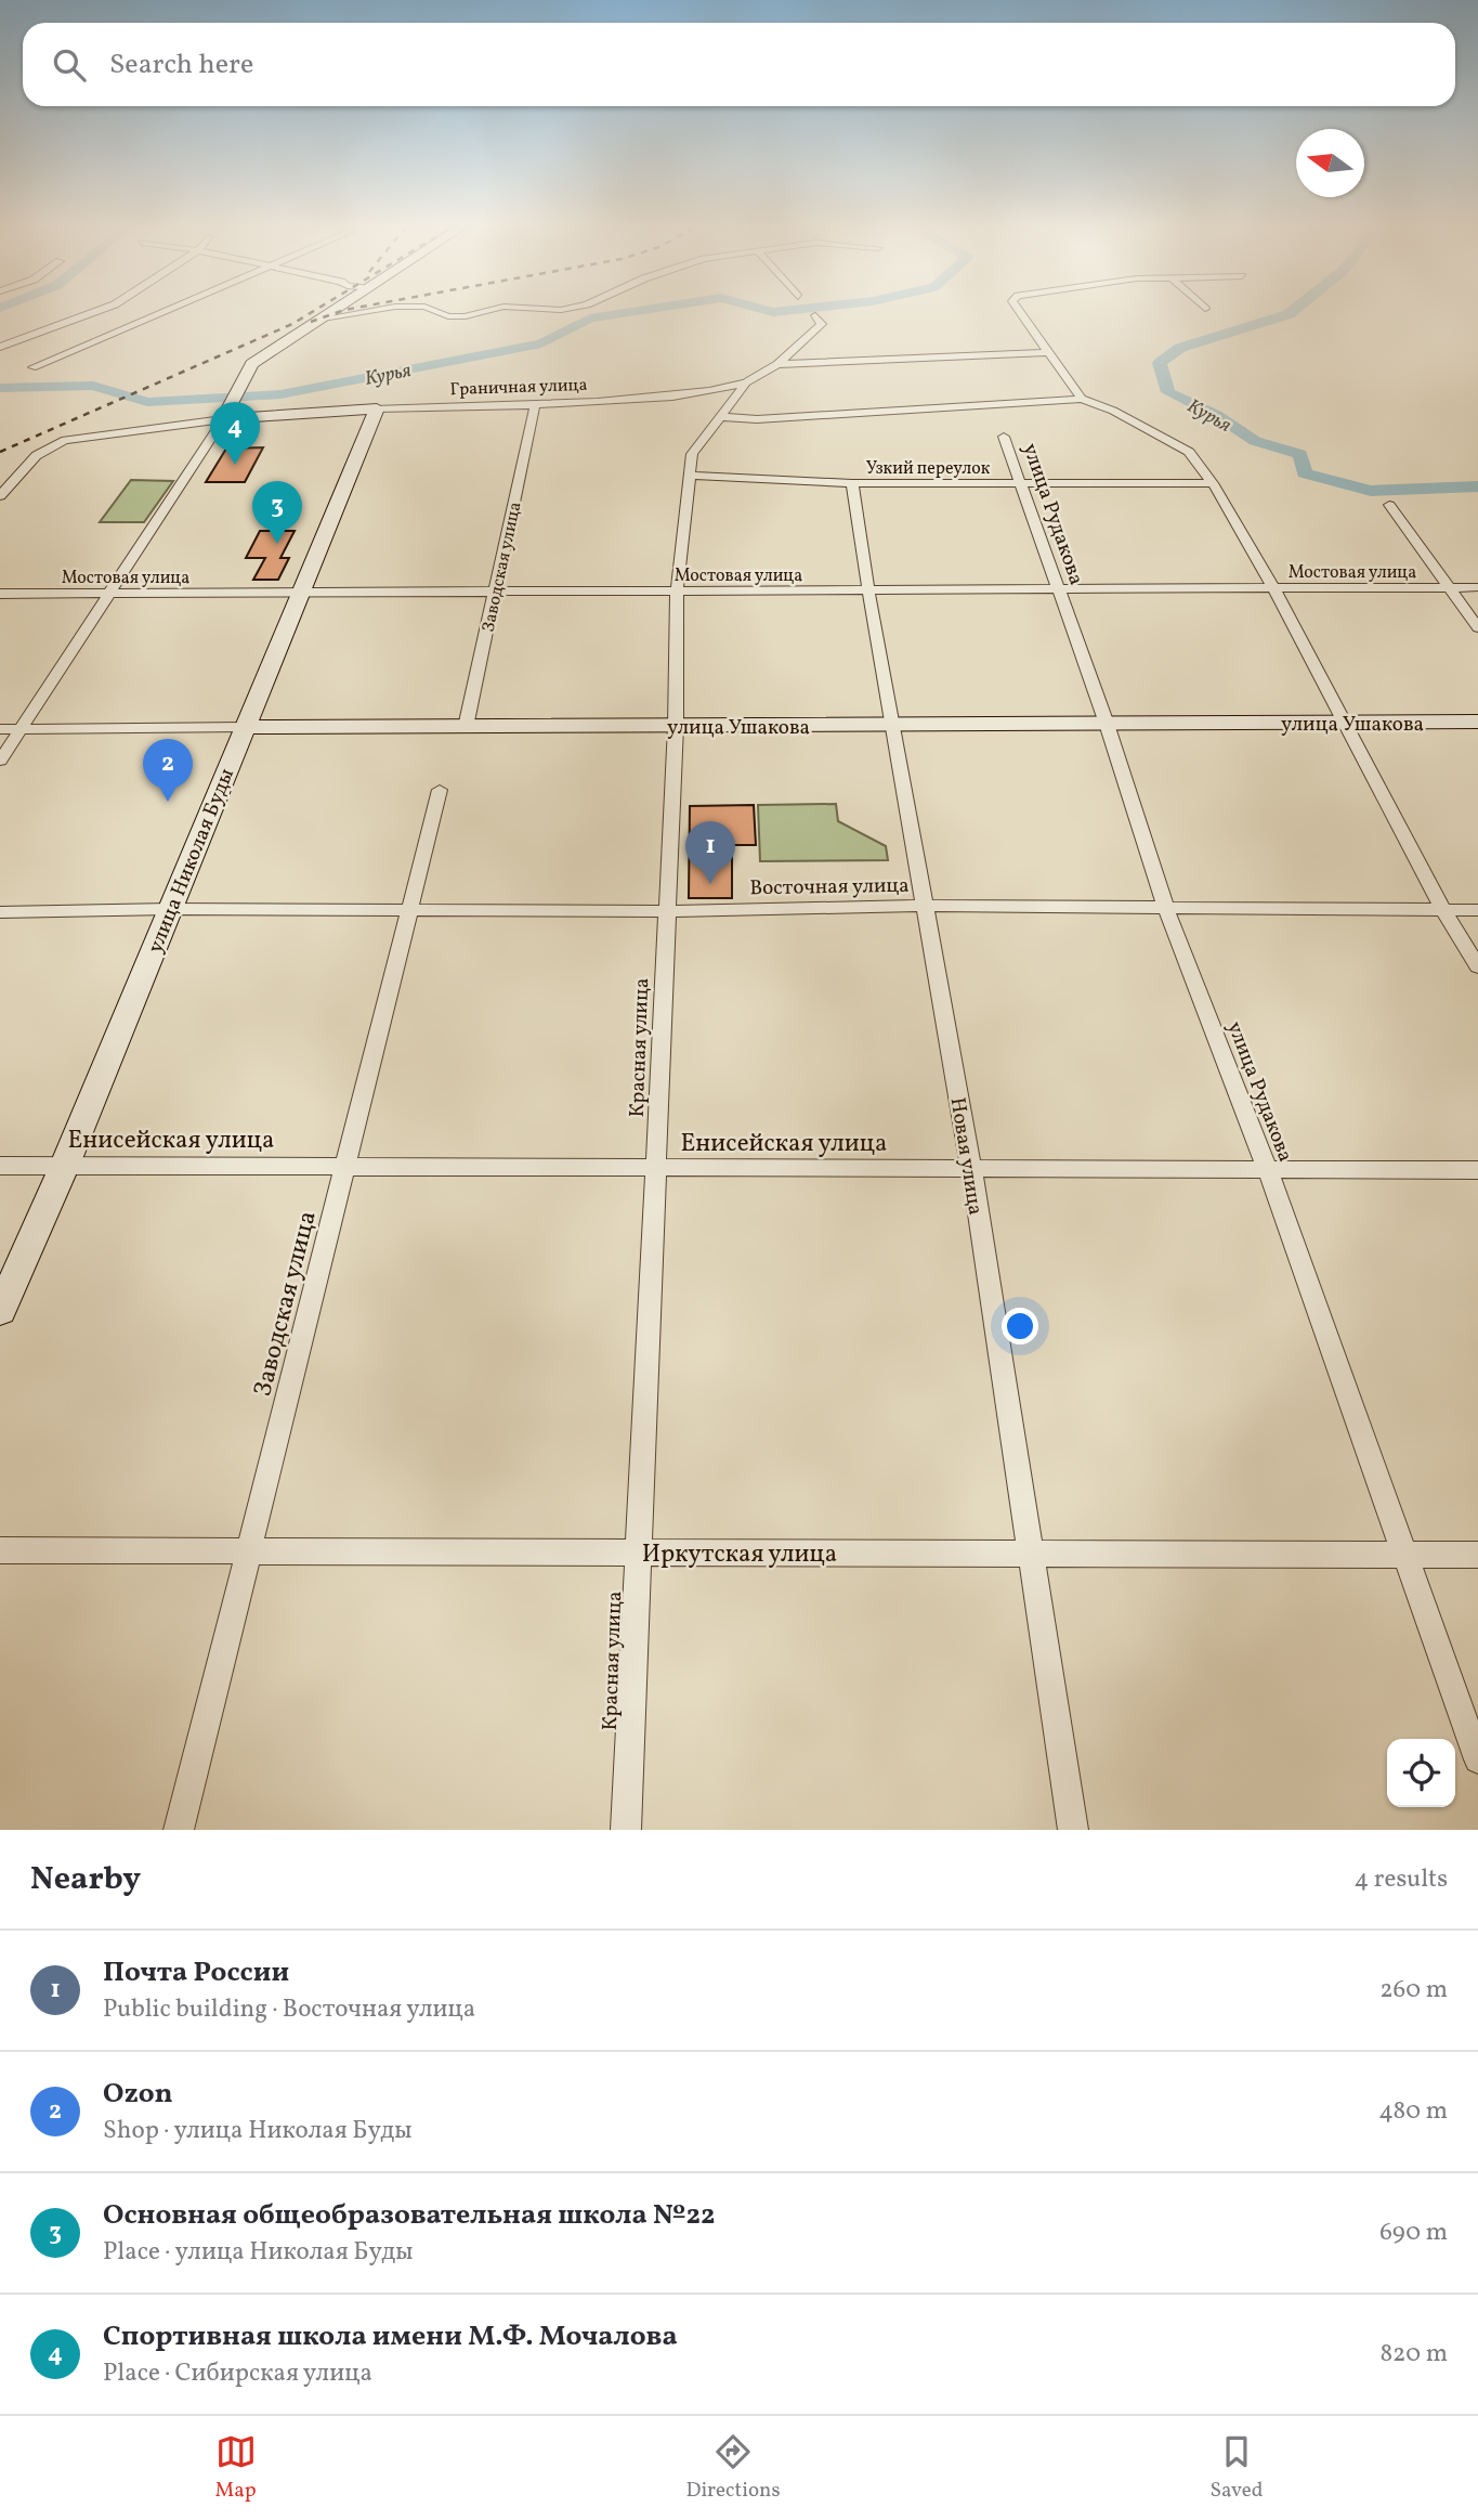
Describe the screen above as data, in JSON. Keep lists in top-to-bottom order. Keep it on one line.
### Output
{"streets":{"street":["Граничная улица","Узкий переулок","улица Рудакова","Заводская улица","Мостовая улица","улица Ушакова","улица Николая Буды","Восточная улица","Красная улица","Енисейская улица","Новая улица","Иркутская улица"]},"crossings":[["Граничная улица","Заводская улица"],["Граничная улица","улица Николая Буды"],["Граничная улица","Красная улица"],["Узкий переулок","улица Рудакова"],["Узкий переулок","Красная улица"],["Узкий переулок","Новая улица"],["улица Рудакова","Мостовая улица"],["улица Рудакова","улица Ушакова"],["улица Рудакова","Восточная улица"],["улица Рудакова","Енисейская улица"],["улица Рудакова","Иркутская улица"],["Заводская улица","Мостовая улица"],["Заводская улица","улица Ушакова"],["Заводская улица","Восточная улица"],["Заводская улица","Енисейская улица"],["Заводская улица","Иркутская улица"],["Мостовая улица","улица Николая Буды"],["Мостовая улица","Красная улица"],["Мостовая улица","Новая улица"],["улица Ушакова","улица Николая Буды"],["улица Ушакова","Красная улица"],["улица Ушакова","Новая улица"],["улица Николая Буды","Восточная улица"],["улица Николая Буды","Енисейская улица"],["Восточная улица","Красная улица"],["Восточная улица","Новая улица"],["Красная улица","Енисейская улица"],["Красная улица","Иркутская улица"],["Енисейская улица","Новая улица"],["Новая улица","Иркутская улица"]],"water":["Курья"],"north":"left","page":{"search":"Search here","pins":["4","3","2","1"],"heading":["Nearby","4 results"],"list":[{"mark":"1","name":"Почта России","note":"Public building · Восточная улица","value":"260 m"},{"mark":"2","name":"Ozon","note":"Shop · улица Николая Буды","value":"480 m"},{"mark":"3","name":"Основная общеобразовательная школа №22","note":"Place · улица Николая Буды","value":"690 m"},{"mark":"4","name":"Спортивная школа имени М.Ф. Мочалова","note":"Place · Сибирская улица","value":"820 m"}],"nav":["Map","Directions","Saved"]}}
